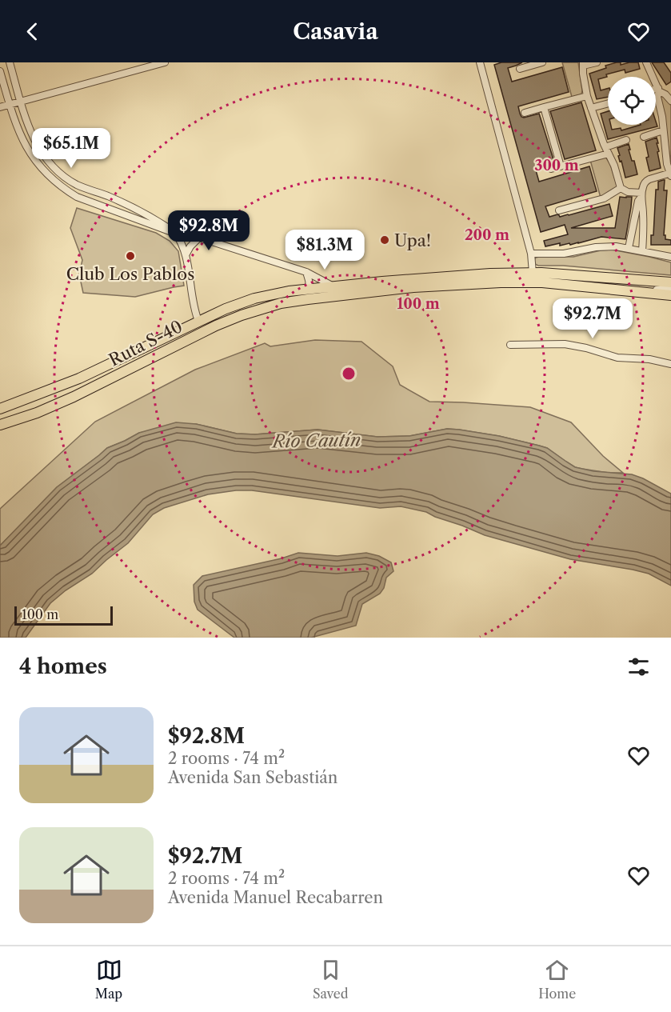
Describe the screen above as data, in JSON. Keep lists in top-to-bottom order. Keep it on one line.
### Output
{"streets":{"main road":["Ruta S-40"]},"water":["Río Cautín"],"places":["Upa!","Club Los Pablos"],"scale_bar":"100 m","page":{"header":"Casavia","price":["$65.1M","$92.8M","$81.3M","$92.7M"],"scale":"100 m","heading":"4 homes","list":[{"name":"$92.8M","note":"2 rooms · 74 m² · Avenida San Sebastián"},{"name":"$92.7M","note":"2 rooms · 74 m² · Avenida Manuel Recabarren"}],"tabs":["Map","Saved","Home"]},"rings":["300 m","200 m","100 m"]}
